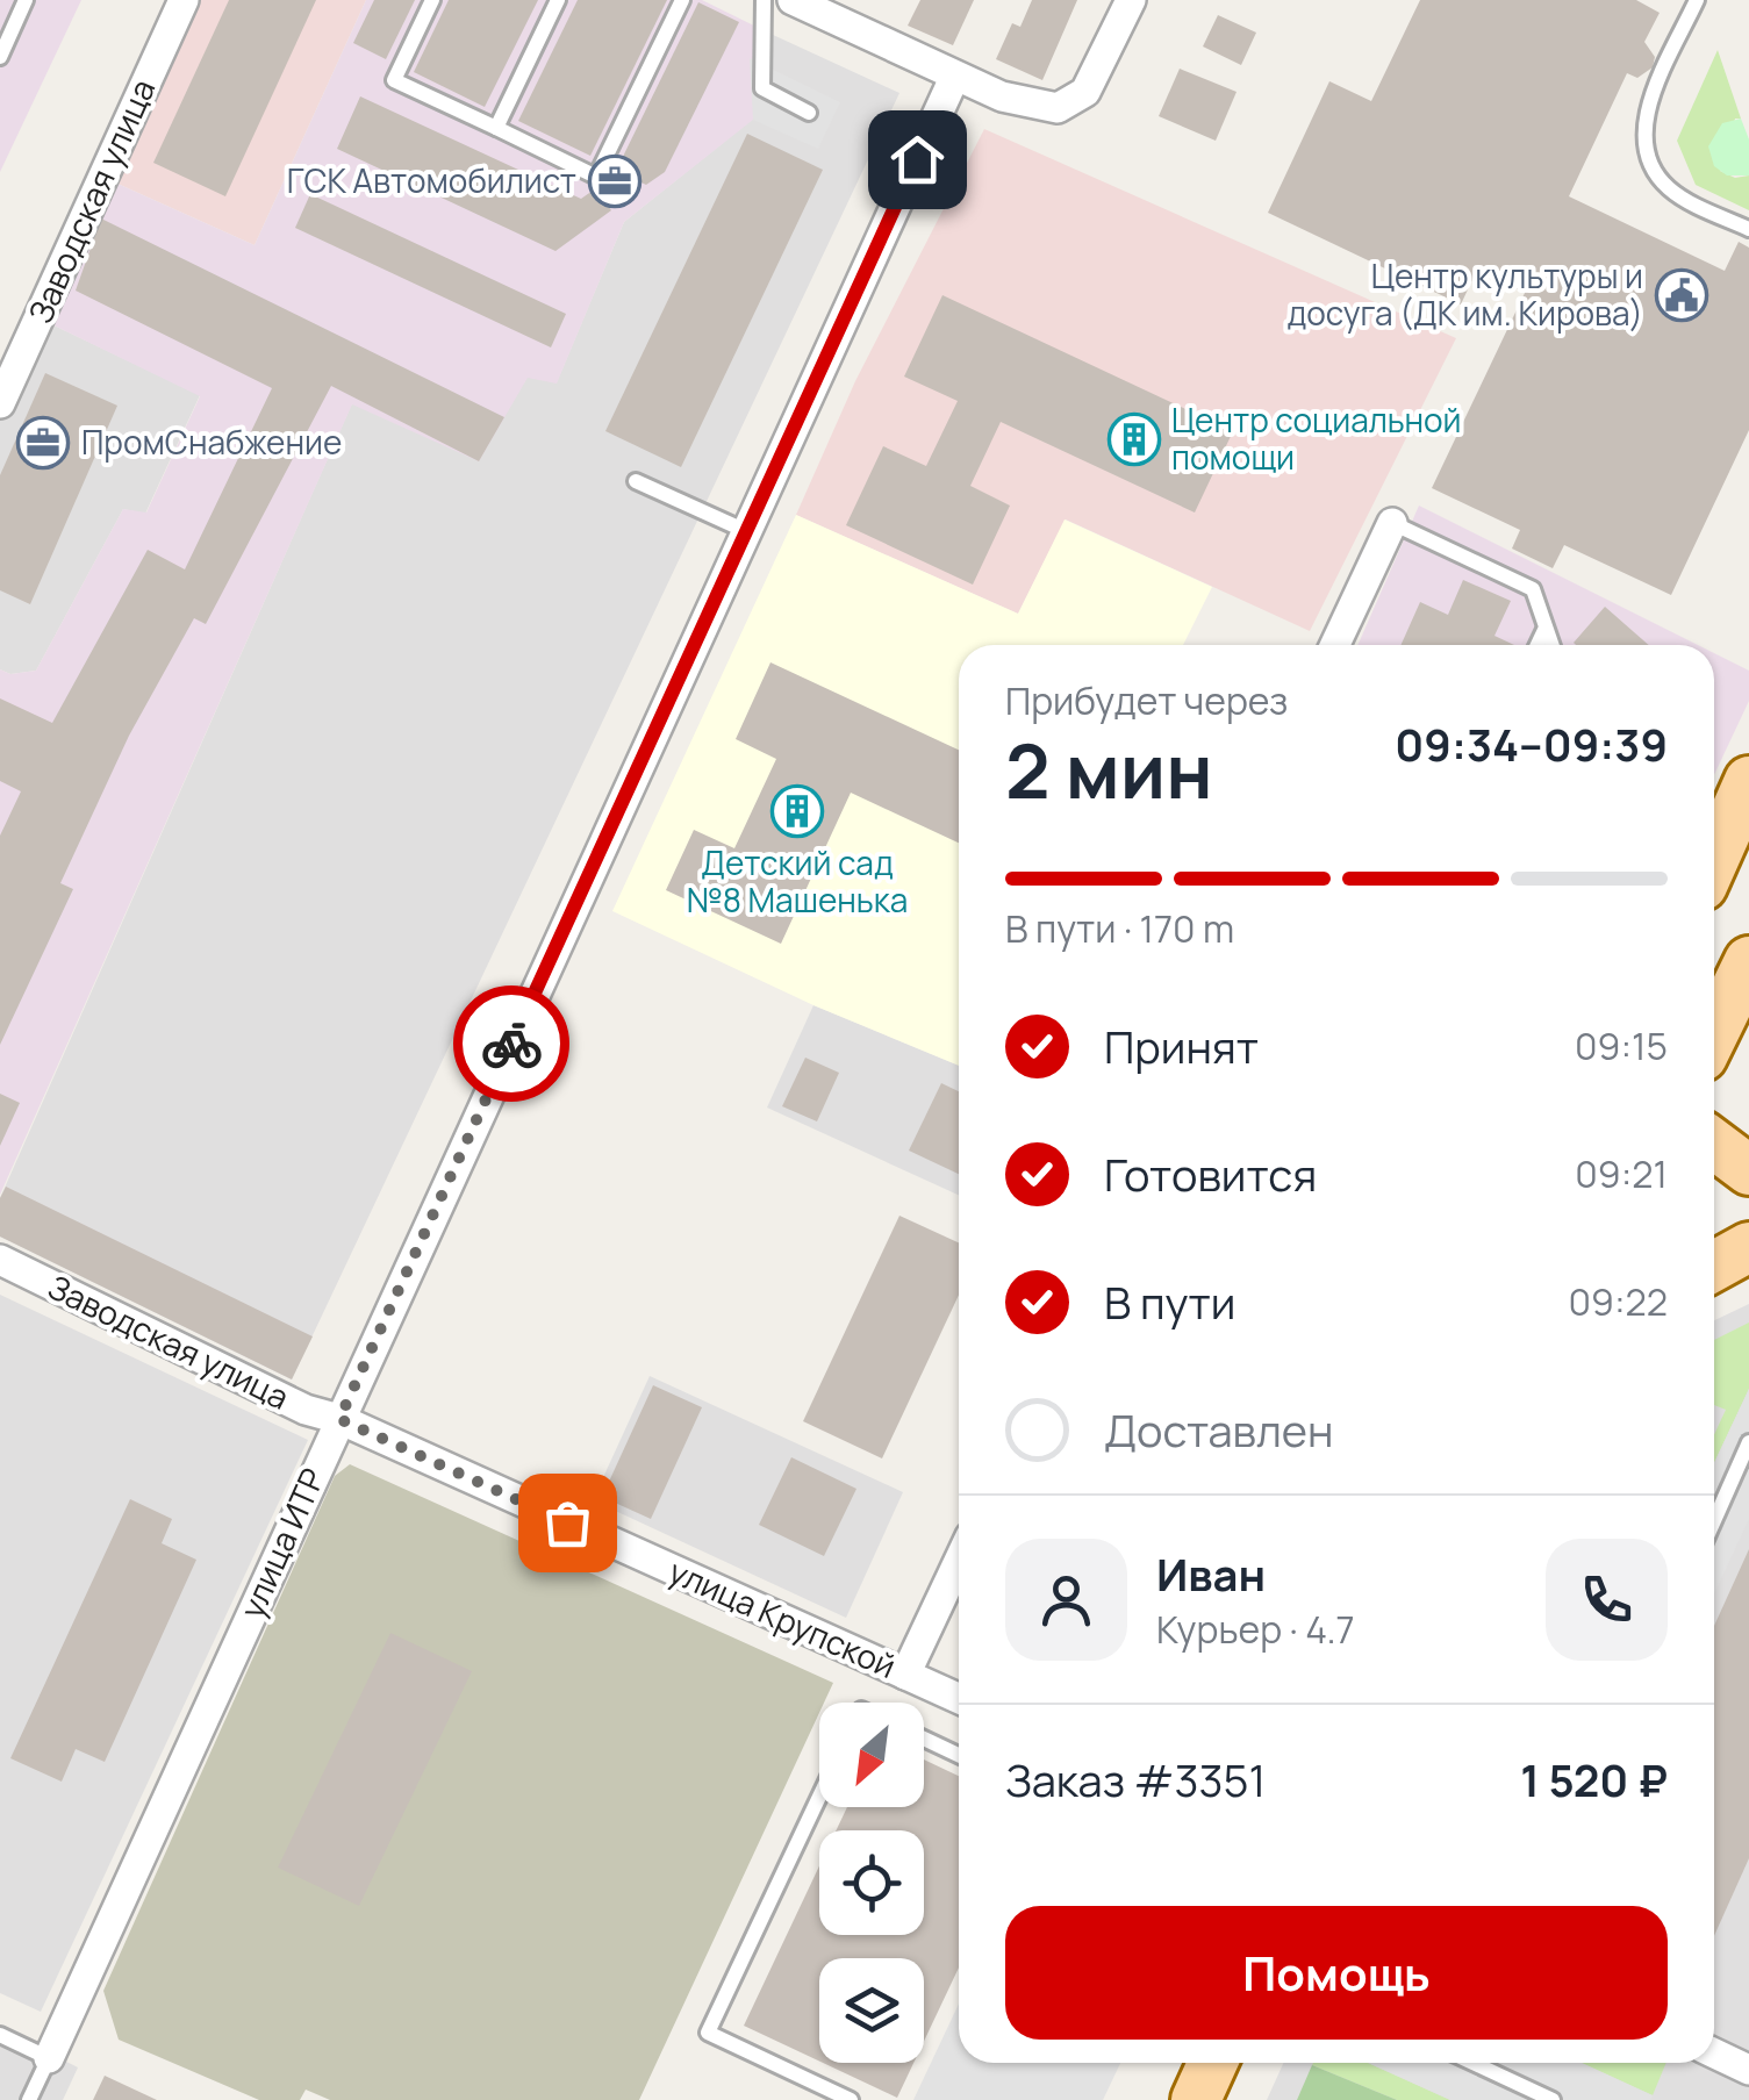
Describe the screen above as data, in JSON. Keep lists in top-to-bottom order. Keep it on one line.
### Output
{"streets":{"street":["Заводская улица","улица ИТР","улица Крупской"]},"crossings":[["Заводская улица","улица ИТР"],["Заводская улица","улица Крупской"],["улица ИТР","улица Крупской"]],"places":{"office":["ГСК Автомобилист","ПромСнабжение"],"public building":["Центр культуры и досуга (ДК им. Кирова)"],"building":["Центр социальной помощи","Детский сад №8 Машенька"]},"north":"bottom left","page":{"heading":["2 мин","Прибудет через","09:34–09:39"],"panel":["Иван","Курьер · 4.7","Заказ #3351","1 520 ₽"],"bar":"В пути · 170 m","list":[["Принят","09:15"],["Готовится","09:21"],["В пути","09:22"],"Доставлен"],"buttons":"Помощь"}}
